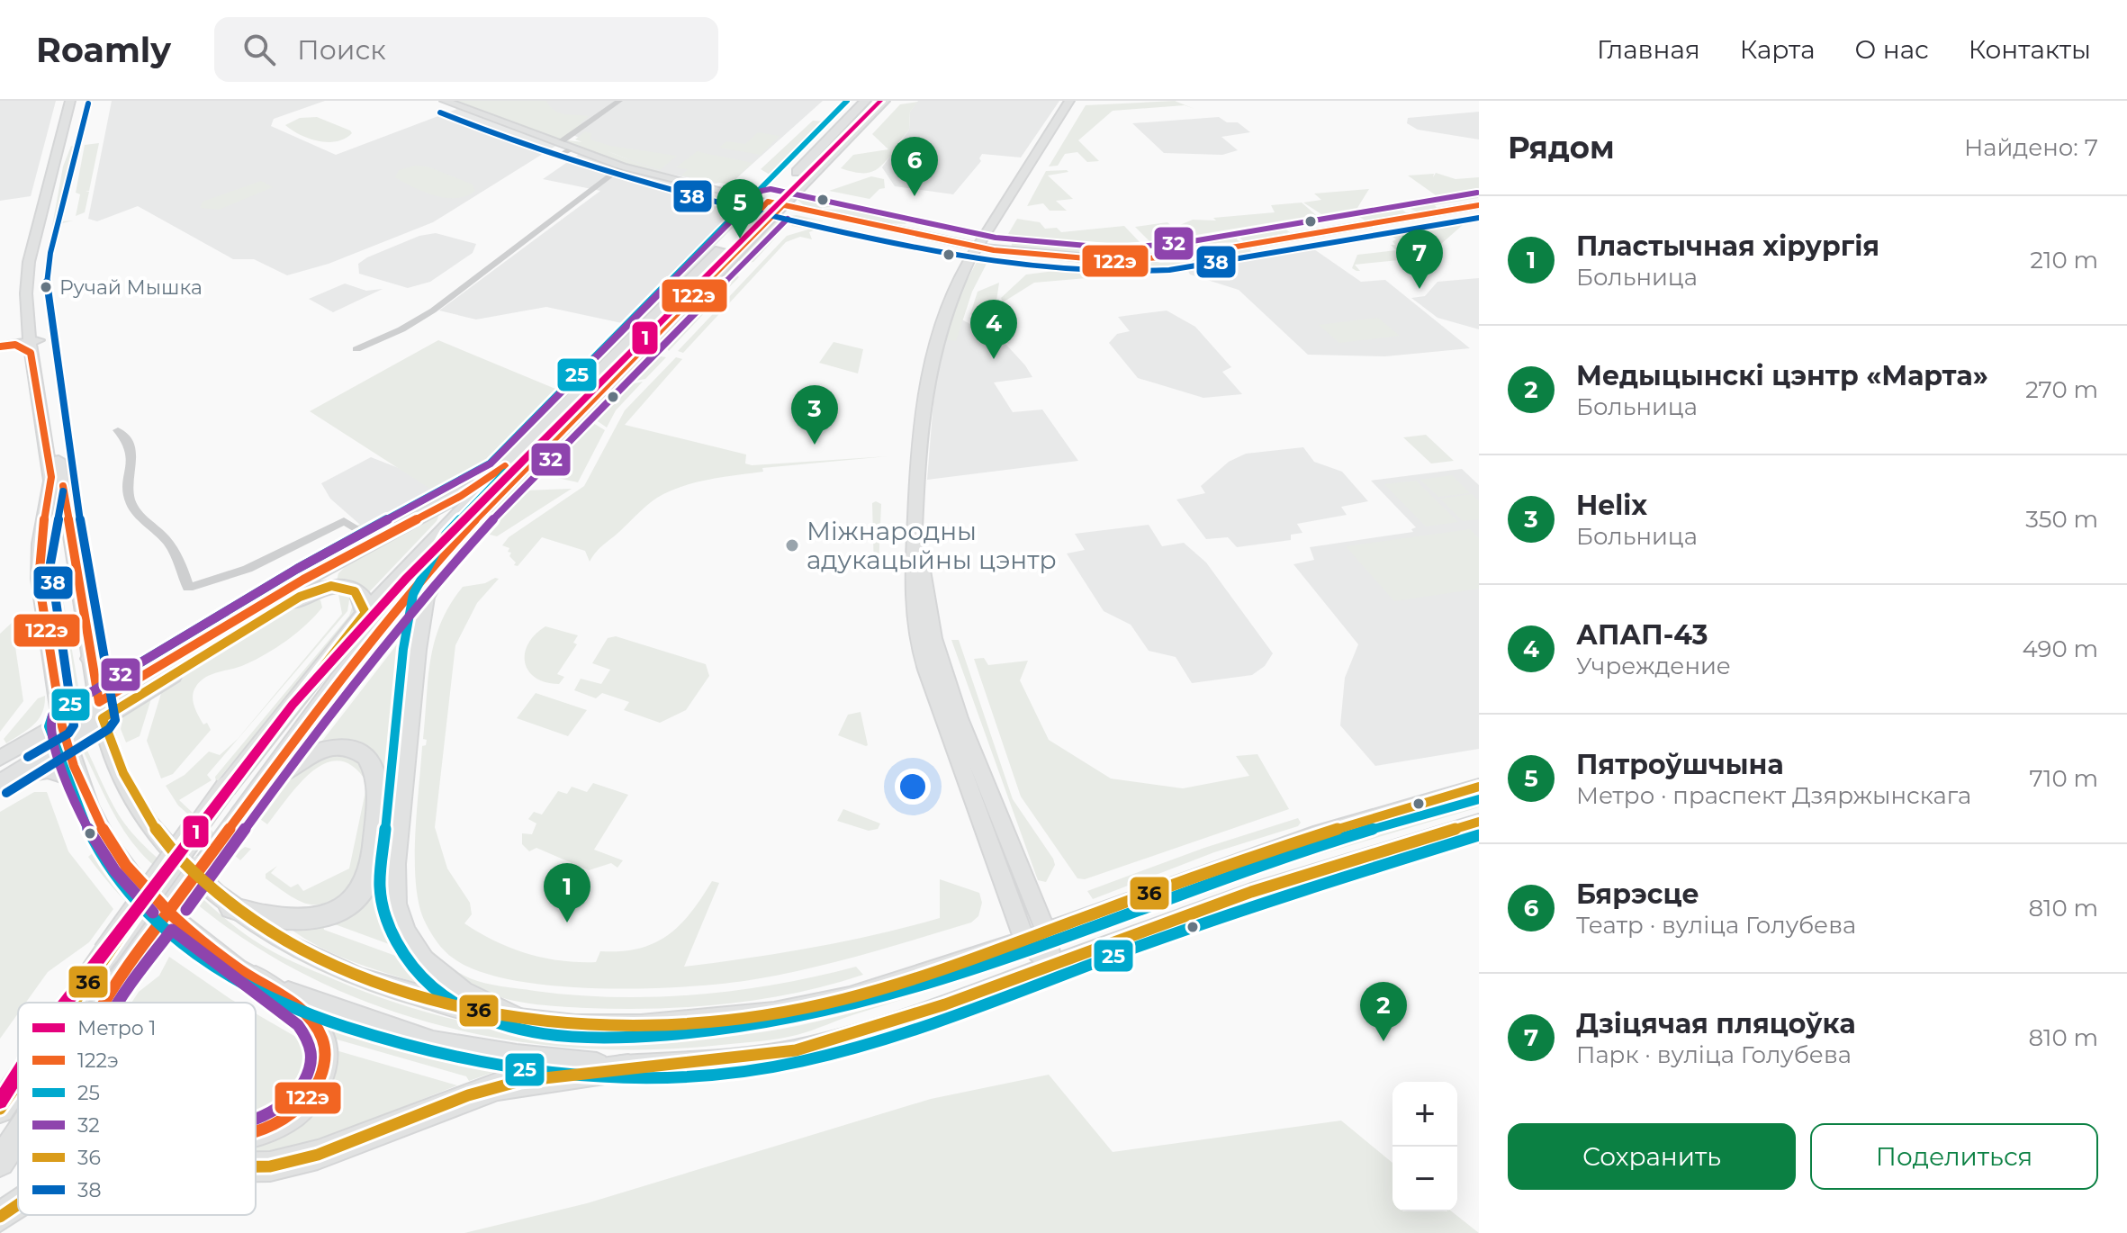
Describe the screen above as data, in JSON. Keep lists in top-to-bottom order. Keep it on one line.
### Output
{"places":["Ручай Мышка","Міжнародны адукацыйны цэнтр"],"lines":["metro line 1","transit line 25","transit line 38","transit line 32","transit line 122э","transit line 36"],"legend":["Метро 1","122э","25","32","36","38"],"page":{"header":"Roamly","search":"Поиск","nav":["Главная","Карта","О нас","Контакты"],"heading":["Рядом","Найдено: 7"],"pins":["6","5","7","4","3","1","2"],"list":[{"mark":"1","name":"Пластычная хірургія","note":"Больница","value":"210 m"},{"mark":"2","name":"Медыцынскі цэнтр «Марта»","note":"Больница","value":"270 m"},{"mark":"3","name":"Helix","note":"Больница","value":"350 m"},{"mark":"4","name":"АПАП-43","note":"Учреждение","value":"490 m"},{"mark":"5","name":"Пятроўшчына","note":"Метро · праспект Дзяржынскага","value":"710 m"},{"mark":"6","name":"Бярэсце","note":"Театр · вуліца Голубева","value":"810 m"},{"mark":"7","name":"Дзіцячая пляцоўка","note":"Парк · вуліца Голубева","value":"810 m"}],"map_buttons":["+","−"],"buttons":["Сохранить","Поделиться"]}}
